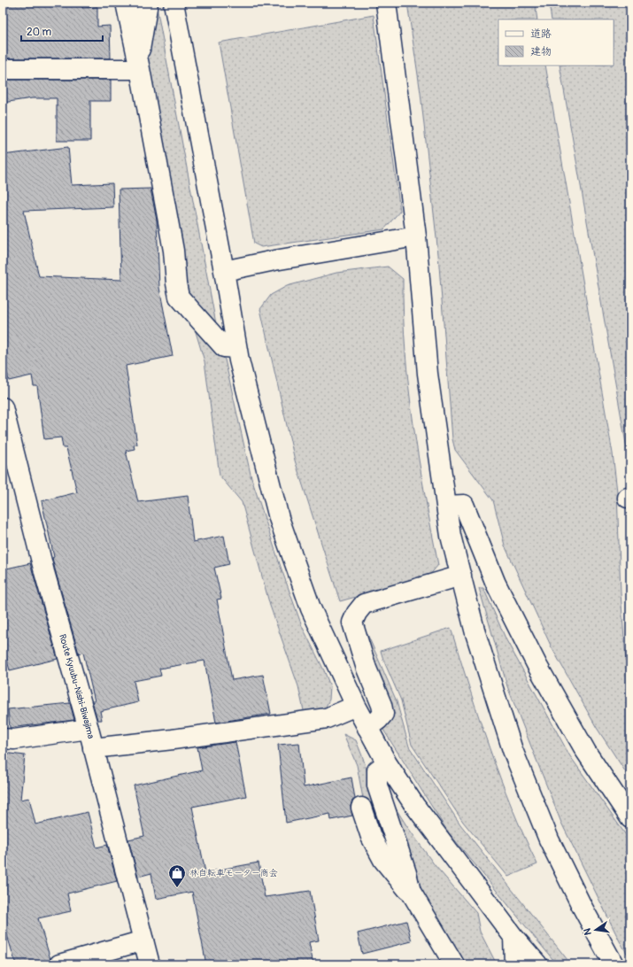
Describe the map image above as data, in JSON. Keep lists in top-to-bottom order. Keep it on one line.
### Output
{"streets":{"street":["Route Kyuubu-Nishi-Biwajima"]},"places":{"shop":["林自転車モーター商会"]},"legend":["道路","建物"],"scale_bar":"20 m","north":"left"}
